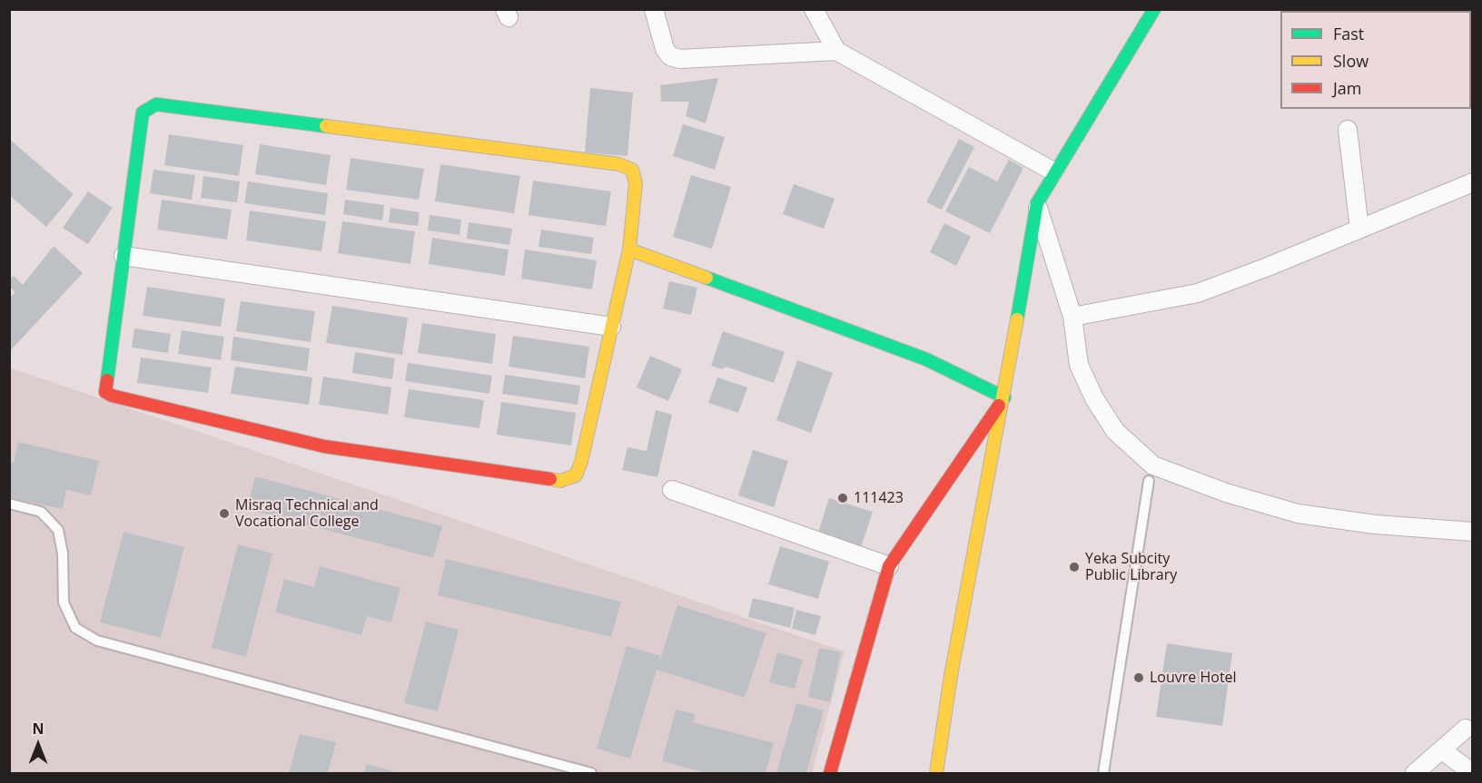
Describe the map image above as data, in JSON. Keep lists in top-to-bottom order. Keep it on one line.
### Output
{"places":["111423","Misraq Technical and Vocational College","Yeka Subcity Public Library","Louvre Hotel"],"legend":["Fast","Slow","Jam"],"north":"top"}
